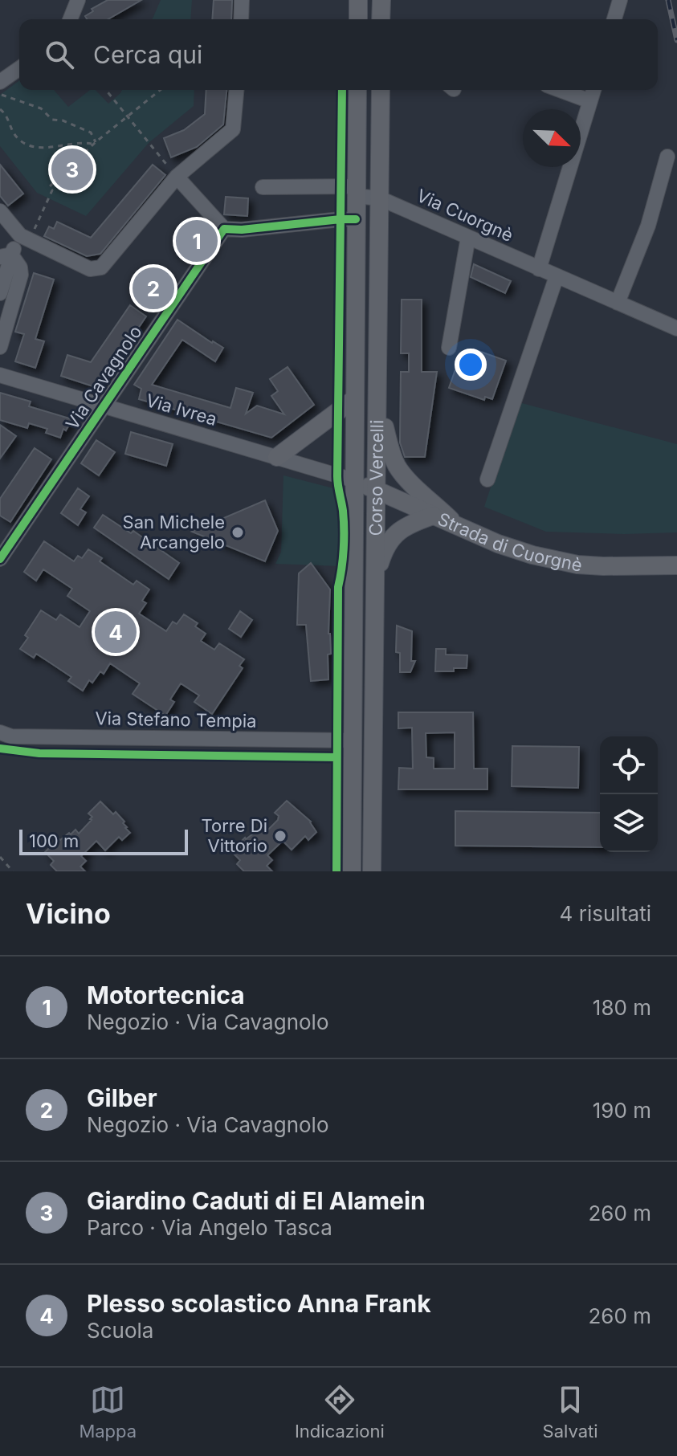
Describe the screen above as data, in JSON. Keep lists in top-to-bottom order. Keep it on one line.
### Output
{"streets":{"main road":["Corso Vercelli","Strada di Cuorgnè"],"street":["Via Cuorgnè","Via Cavagnolo","Via Ivrea","Via Stefano Tempia"]},"crossings":[["Via Cuorgnè","Corso Vercelli"],["Via Cavagnolo","Via Ivrea"],["Via Ivrea","Corso Vercelli"],["Via Ivrea","Strada di Cuorgnè"],["Corso Vercelli","Strada di Cuorgnè"],["Corso Vercelli","Via Stefano Tempia"]],"places":["San Michele Arcangelo","Torre Di Vittorio"],"scale_bar":"100 m","north":"bottom right","page":{"search":"Cerca qui","pins":["3","1","2","4"],"scale":"100 m","heading":["Vicino","4 risultati"],"list":[{"mark":"1","name":"Motortecnica","note":"Negozio · Via Cavagnolo","value":"180 m"},{"mark":"2","name":"Gilber","note":"Negozio · Via Cavagnolo","value":"190 m"},{"mark":"3","name":"Giardino Caduti di El Alamein","note":"Parco · Via Angelo Tasca","value":"260 m"},{"mark":"4","name":"Plesso scolastico Anna Frank","note":"Scuola","value":"260 m"}],"nav":["Mappa","Indicazioni","Salvati"]}}
